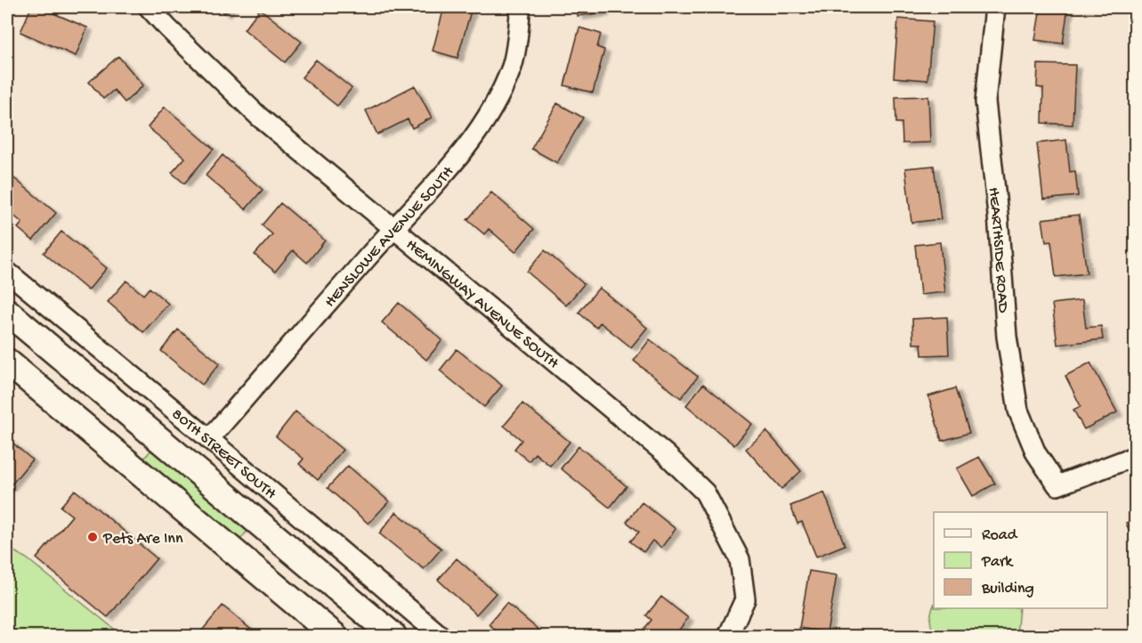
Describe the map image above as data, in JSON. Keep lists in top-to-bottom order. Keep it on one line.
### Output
{"streets":{"main road":["80TH STREET SOUTH"],"street":["HENSLOWE AVENUE SOUTH","HEARTHSIDE ROAD","HEMINGWAY AVENUE SOUTH"]},"crossings":[["HENSLOWE AVENUE SOUTH","HEMINGWAY AVENUE SOUTH"],["HENSLOWE AVENUE SOUTH","80TH STREET SOUTH"]],"places":["Pets Are Inn"],"legend":["Road","Park","Building"]}
